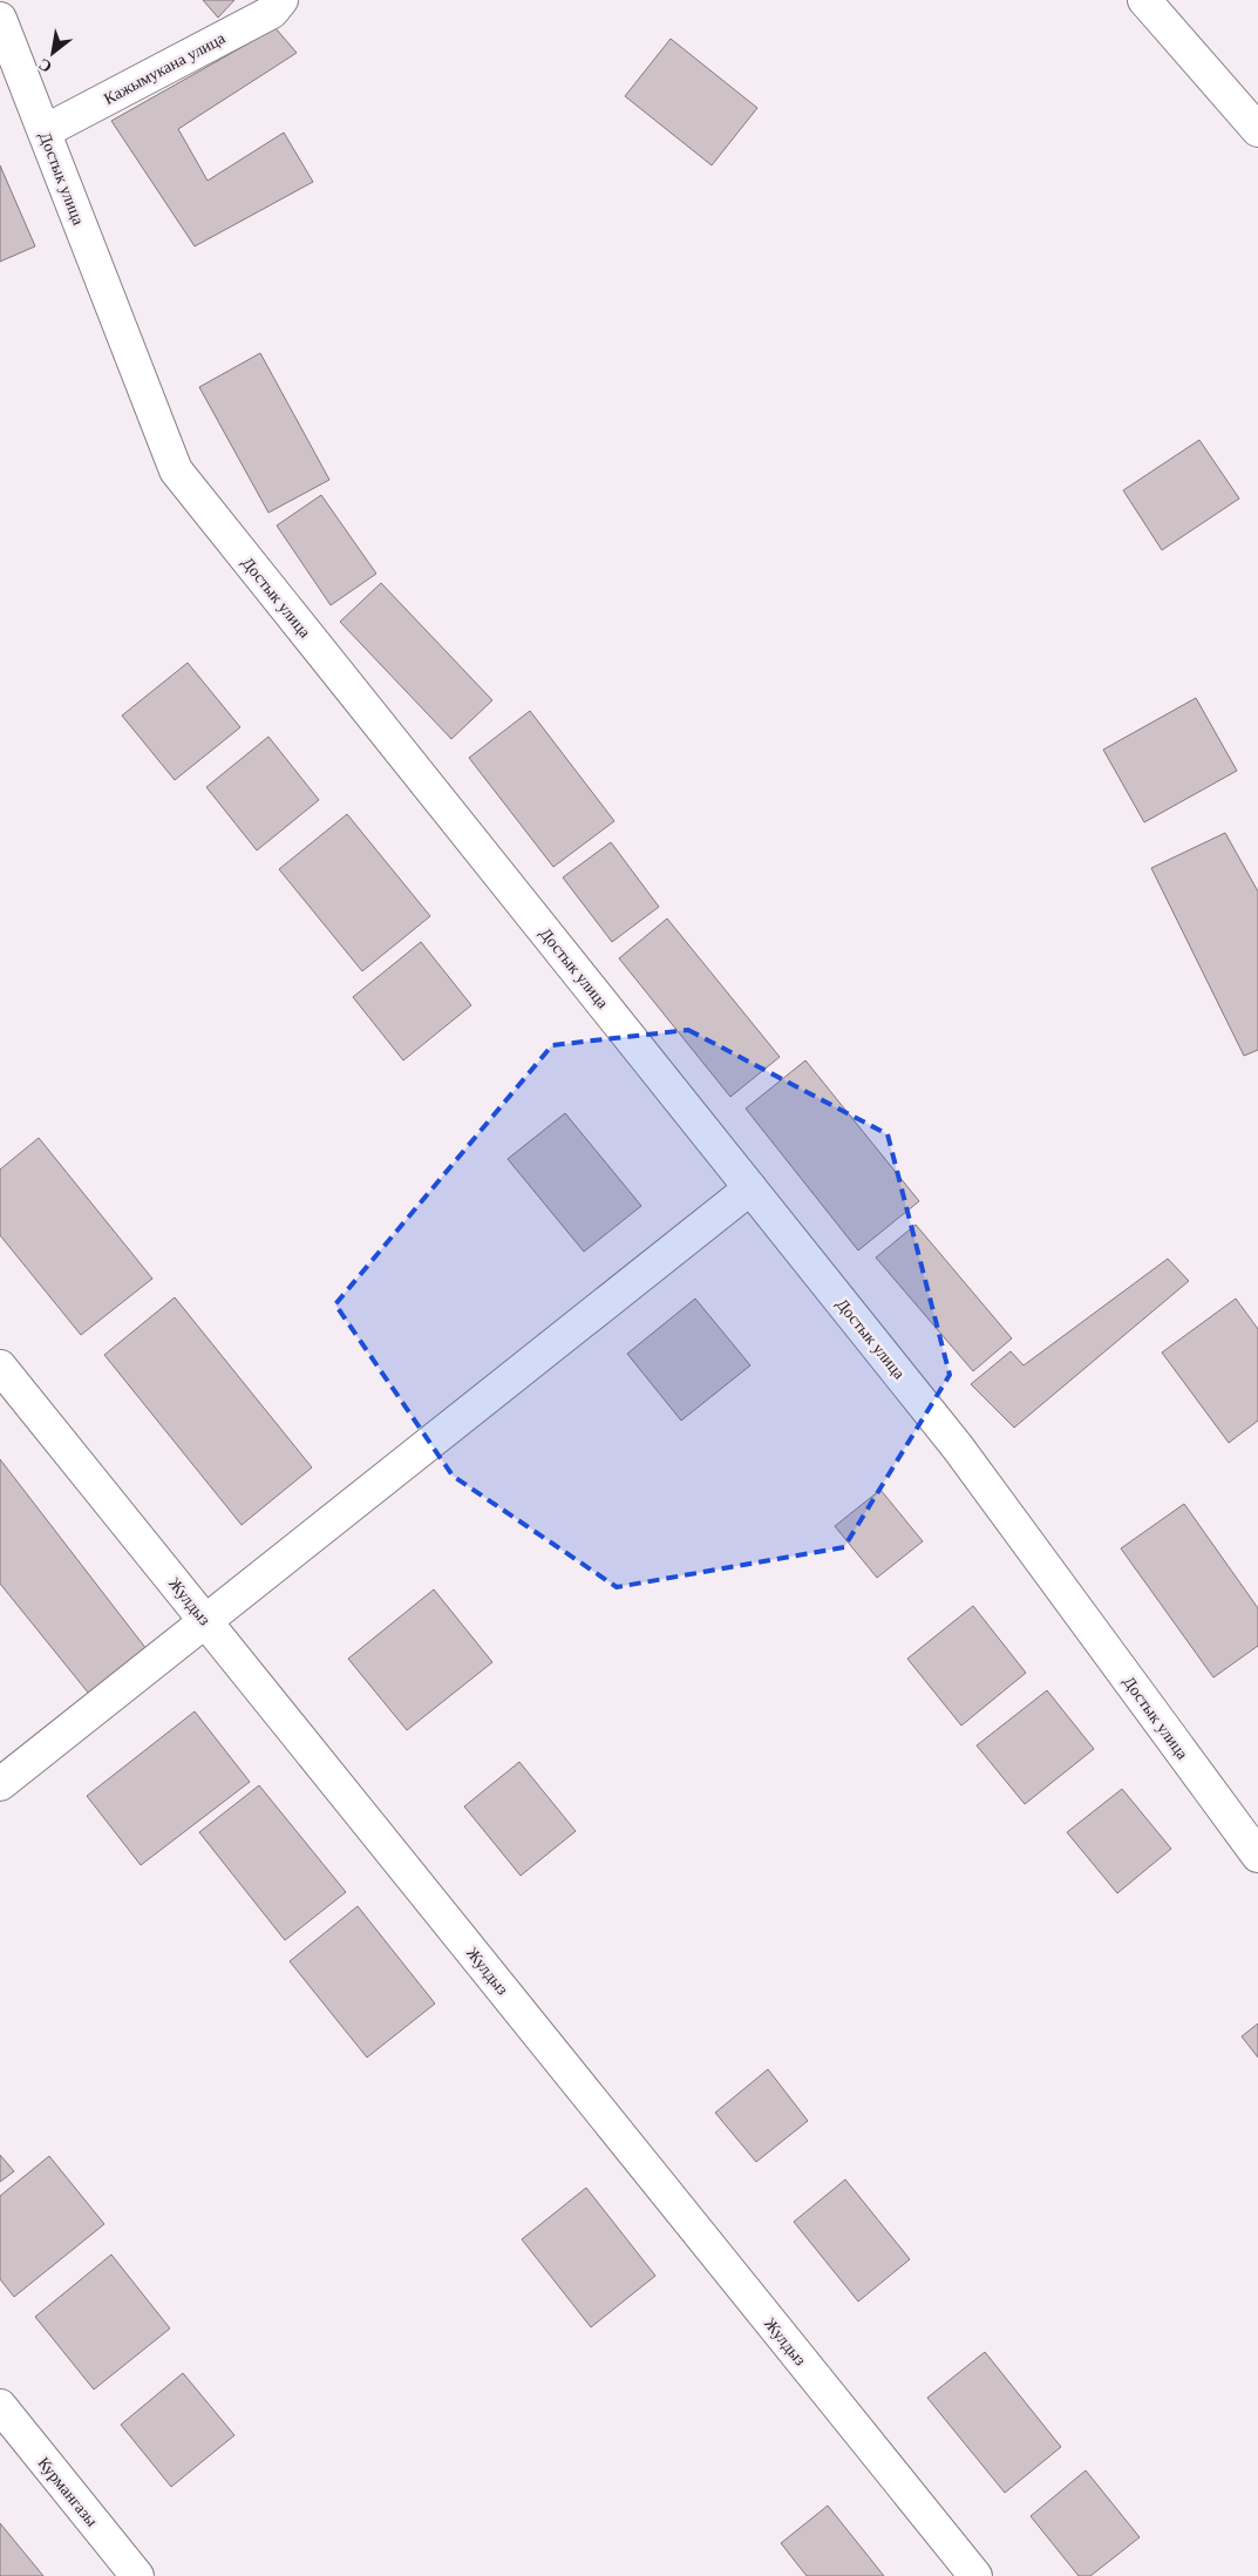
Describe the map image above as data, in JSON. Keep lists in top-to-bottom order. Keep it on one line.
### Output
{"streets":{"street":["Кажымукана улица","Достык улица","Жулдыз","Курмангазы"]},"crossings":[["Кажымукана улица","Достык улица"]],"north":"bottom left"}
